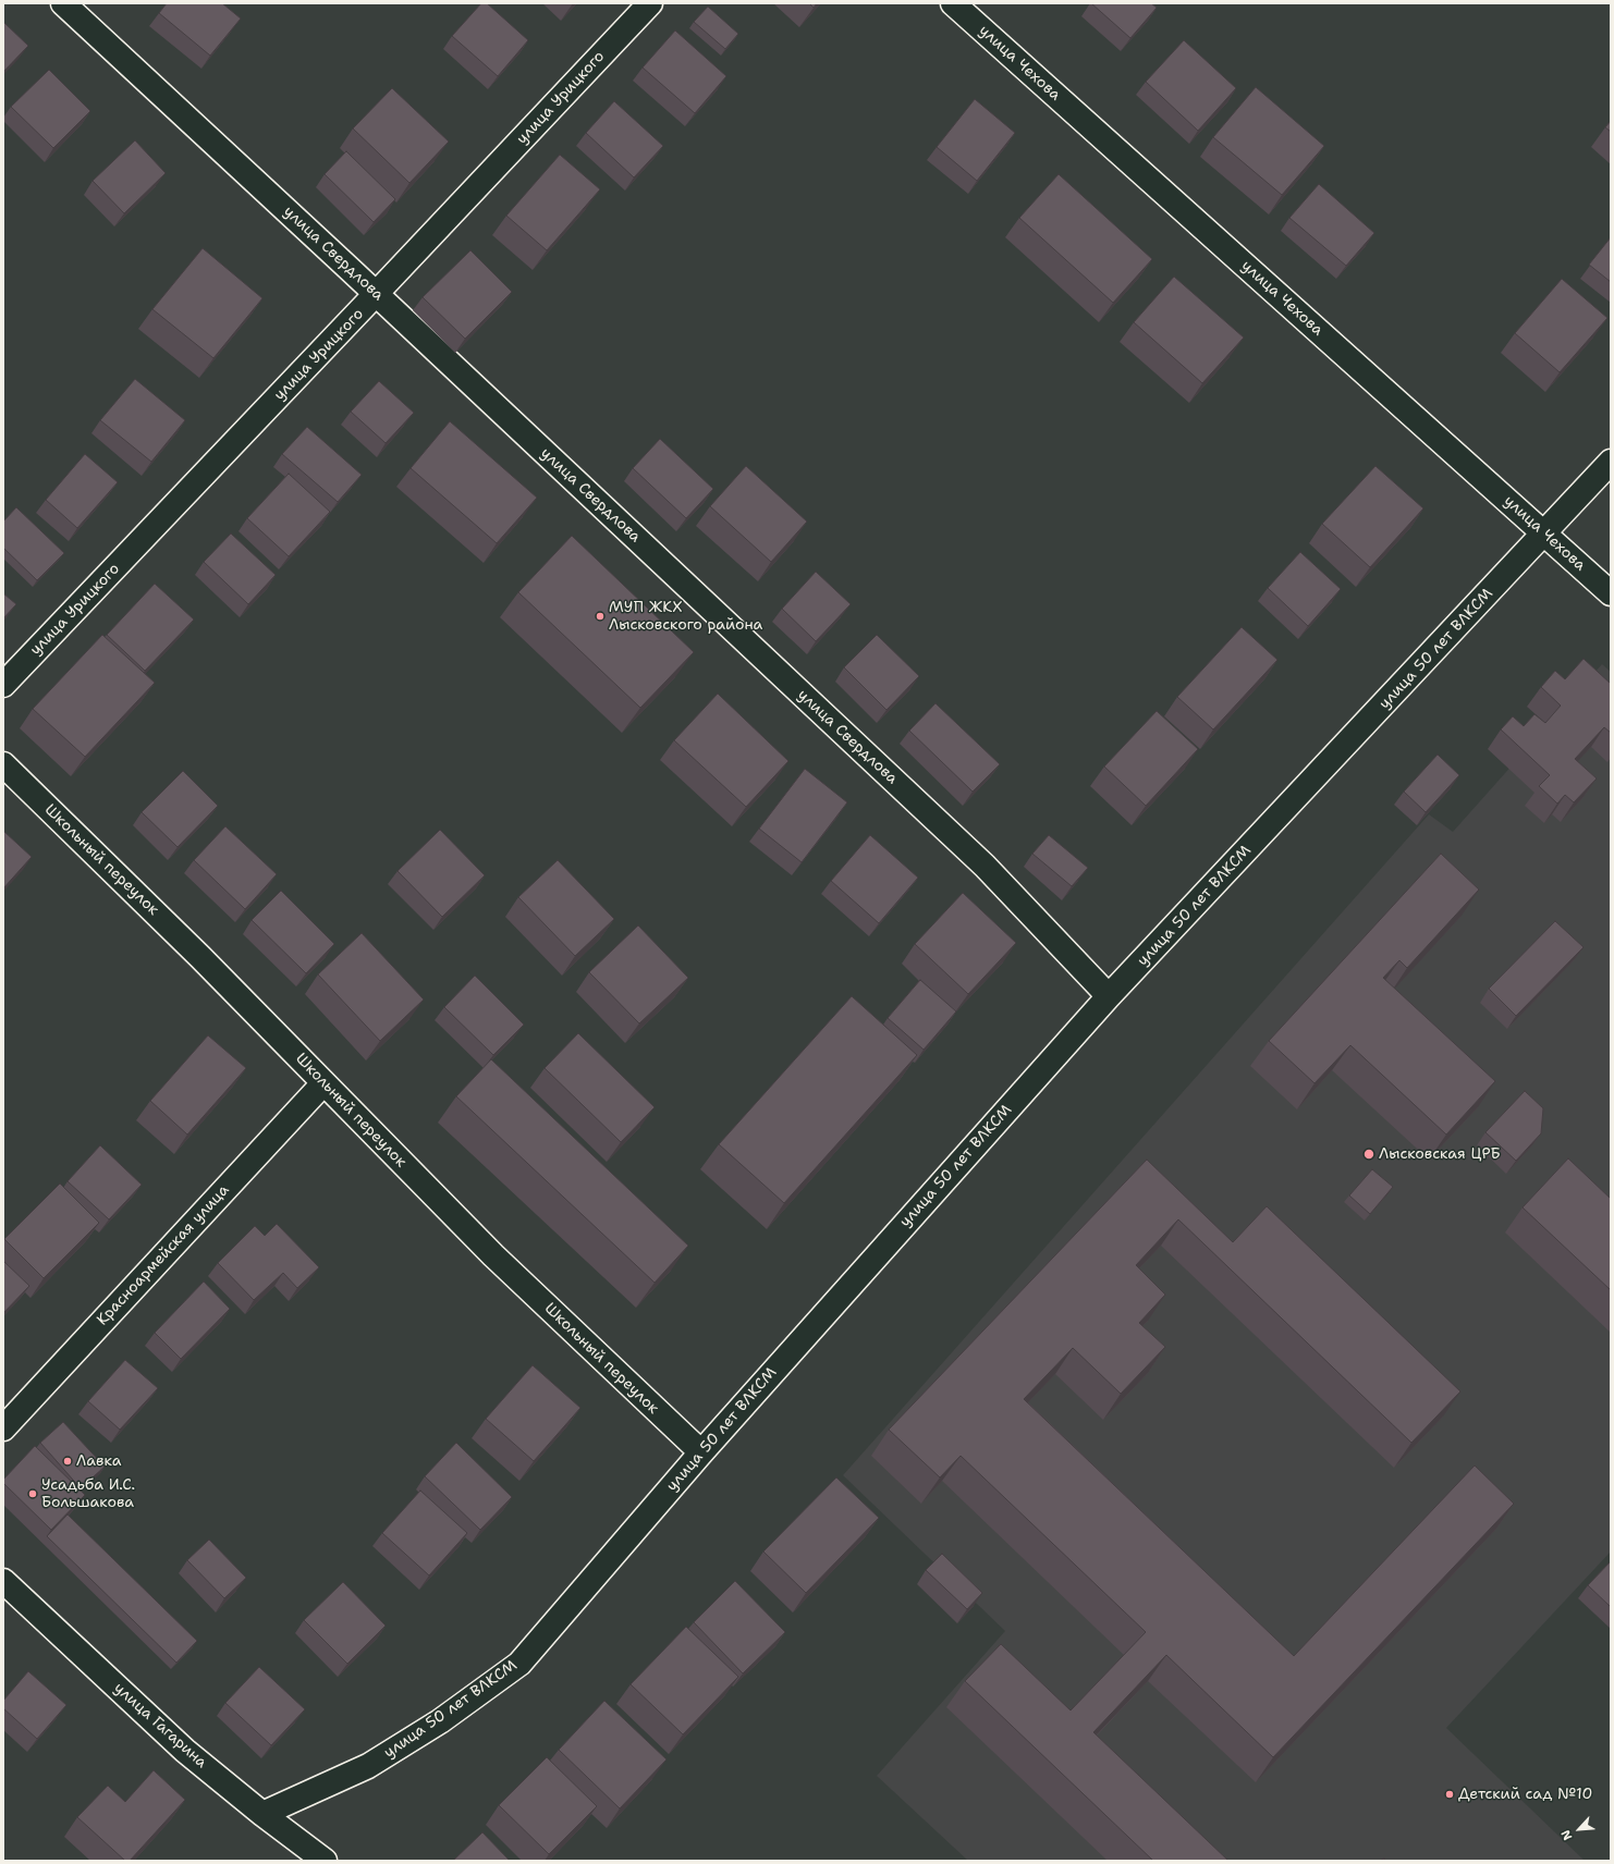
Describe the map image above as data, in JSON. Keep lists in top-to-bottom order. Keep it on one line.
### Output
{"streets":{"street":["улица Чехова","улица Урицкого","улица Свердлова","улица 50 лет ВЛКСМ","Школьный переулок","Красноармейская улица","улица Гагарина"]},"crossings":[["улица Чехова","улица 50 лет ВЛКСМ"],["улица Урицкого","улица Свердлова"],["улица Свердлова","улица 50 лет ВЛКСМ"],["улица 50 лет ВЛКСМ","Школьный переулок"],["улица 50 лет ВЛКСМ","улица Гагарина"],["Школьный переулок","Красноармейская улица"]],"places":["МУП ЖКХ Лысковского района","Лысковская ЦРБ","Лавка","Усадьба И.С. Большакова","Детский сад №10"],"north":"bottom left"}
